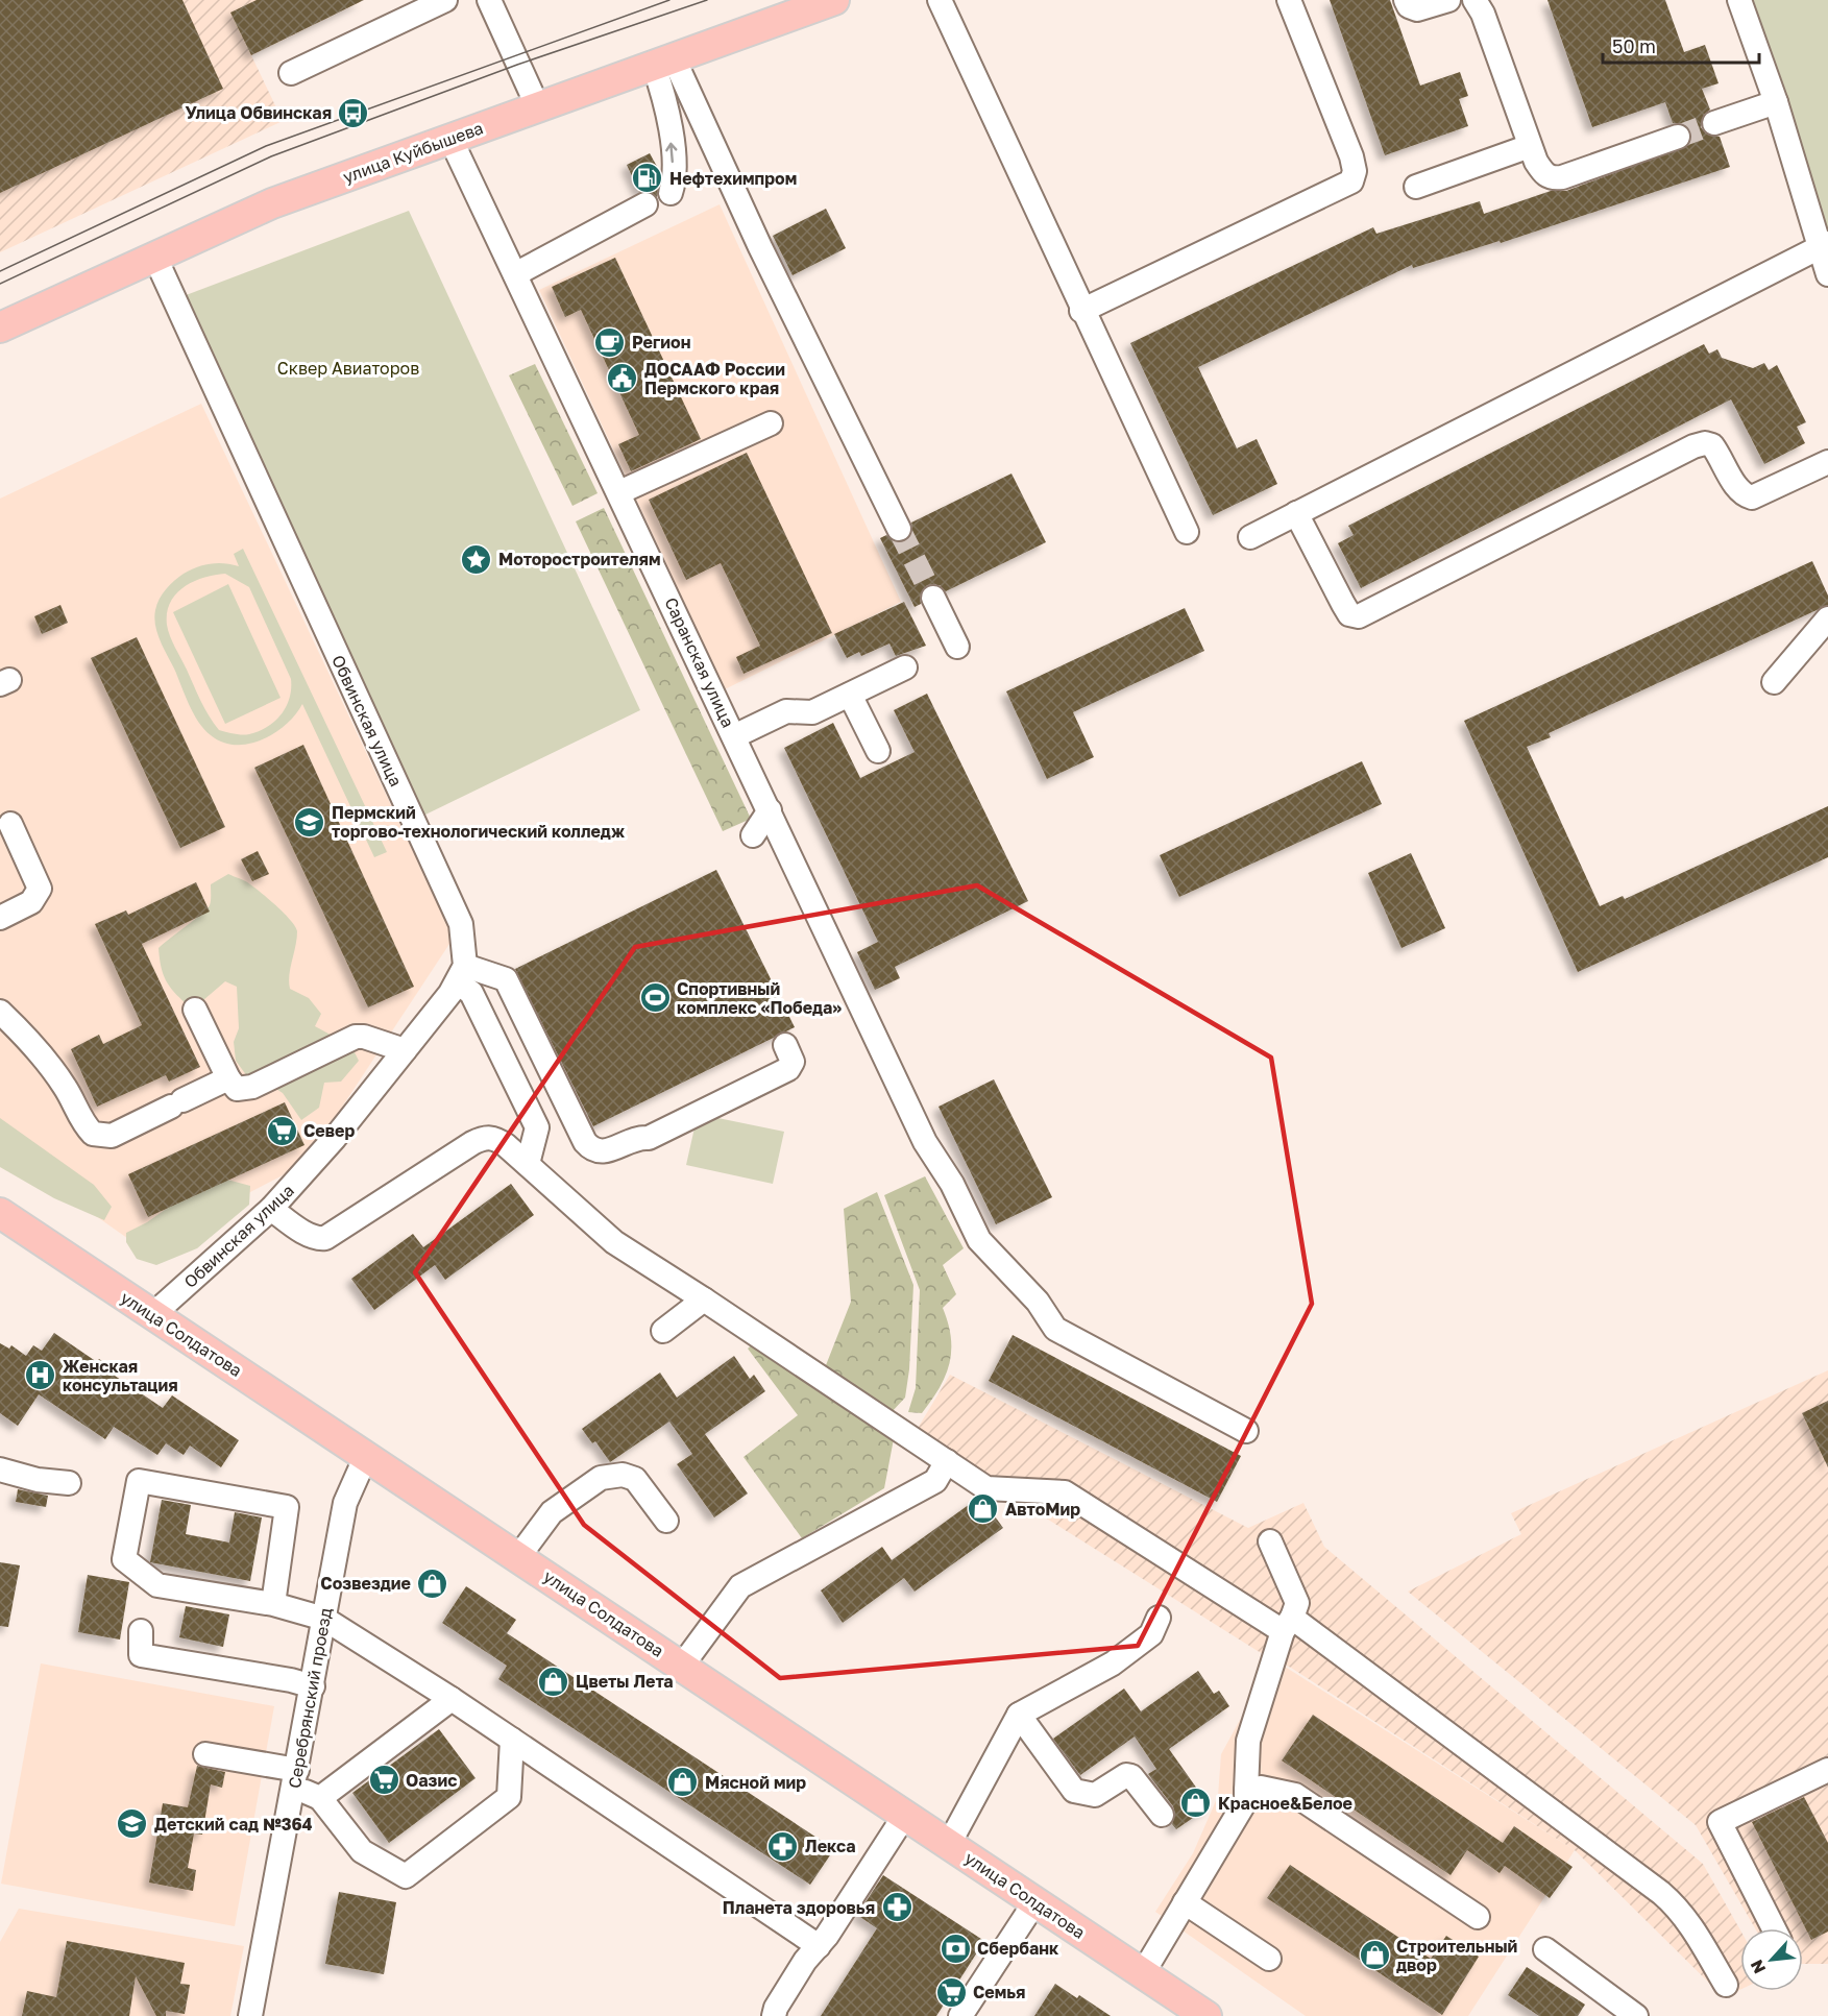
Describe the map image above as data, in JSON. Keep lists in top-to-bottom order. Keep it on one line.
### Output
{"streets":{"main road":["улица Куйбышева","улица Солдатова"],"street":["Саранская улица","Обвинская улица","Серебрянский проезд"]},"crossings":[["улица Куйбышева","Саранская улица"],["улица Куйбышева","Обвинская улица"],["Обвинская улица","улица Солдатова"],["улица Солдатова","Серебрянский проезд"]],"parks":["Сквер Авиаторов"],"places":{"bus stop":["Улица Обвинская"],"fuel station":["Нефтехимпром"],"cafe":["Регион"],"public building":["ДОСААФ России Пермского края"],"place":["Моторостроителям"],"school or university":["Пермский торгово-технологический колледж","Детский сад №364"],"sports":["Спортивный комплекс «Победа»"],"supermarket":["Север","Оазис","Семья"],"hospital":["Женская консультация"],"shop":["АвтоМир","Созвездие","Цветы Лета","Мясной мир","Красное&Белое","Строительный двор"],"pharmacy":["Лекса","Планета здоровья"],"bank":["Сбербанк"]},"scale_bar":"50 m","north":"bottom left"}
